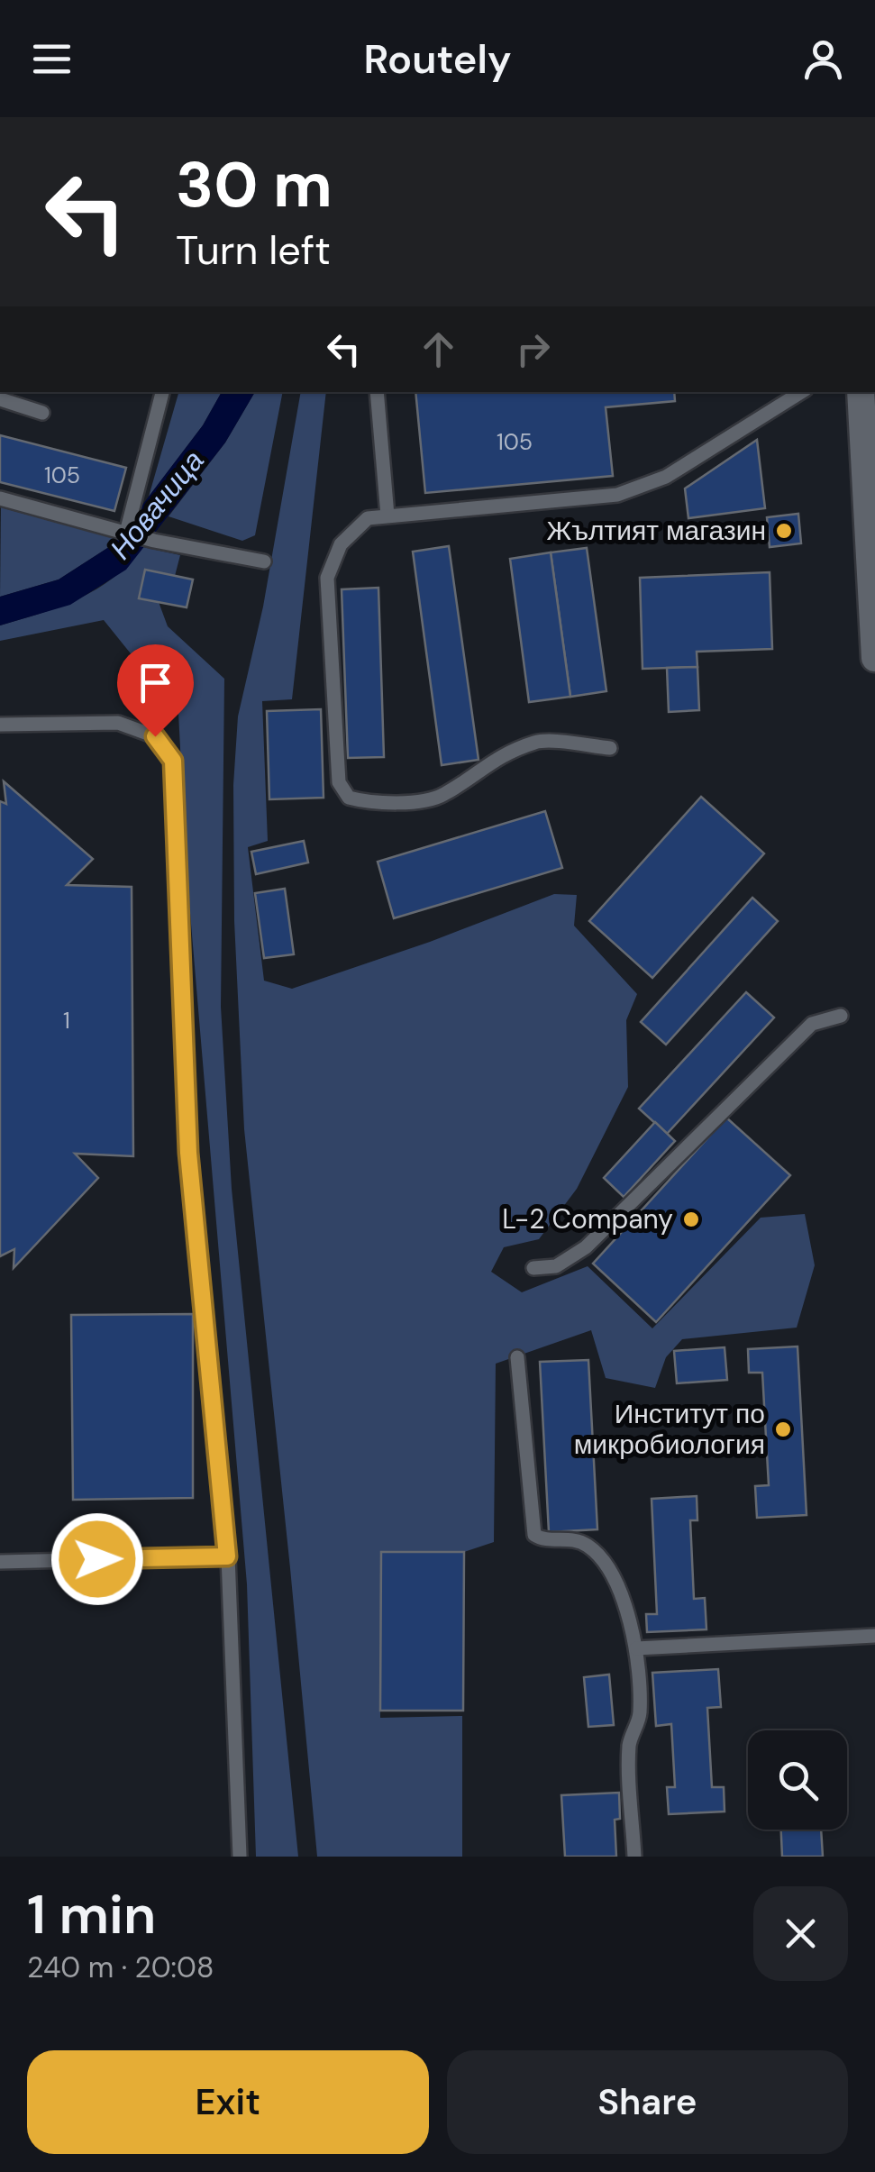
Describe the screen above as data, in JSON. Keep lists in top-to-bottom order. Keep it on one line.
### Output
{"water":["Новачица"],"places":["Жълтият магазин","L-2 Company","Институт по микробиология"],"house_numbers":["105","105","1"],"page":{"header":"Routely","turn":["30 m","Turn left"],"heading":["1 min","240 m · 20:08"],"buttons":["Exit","Share"]}}
